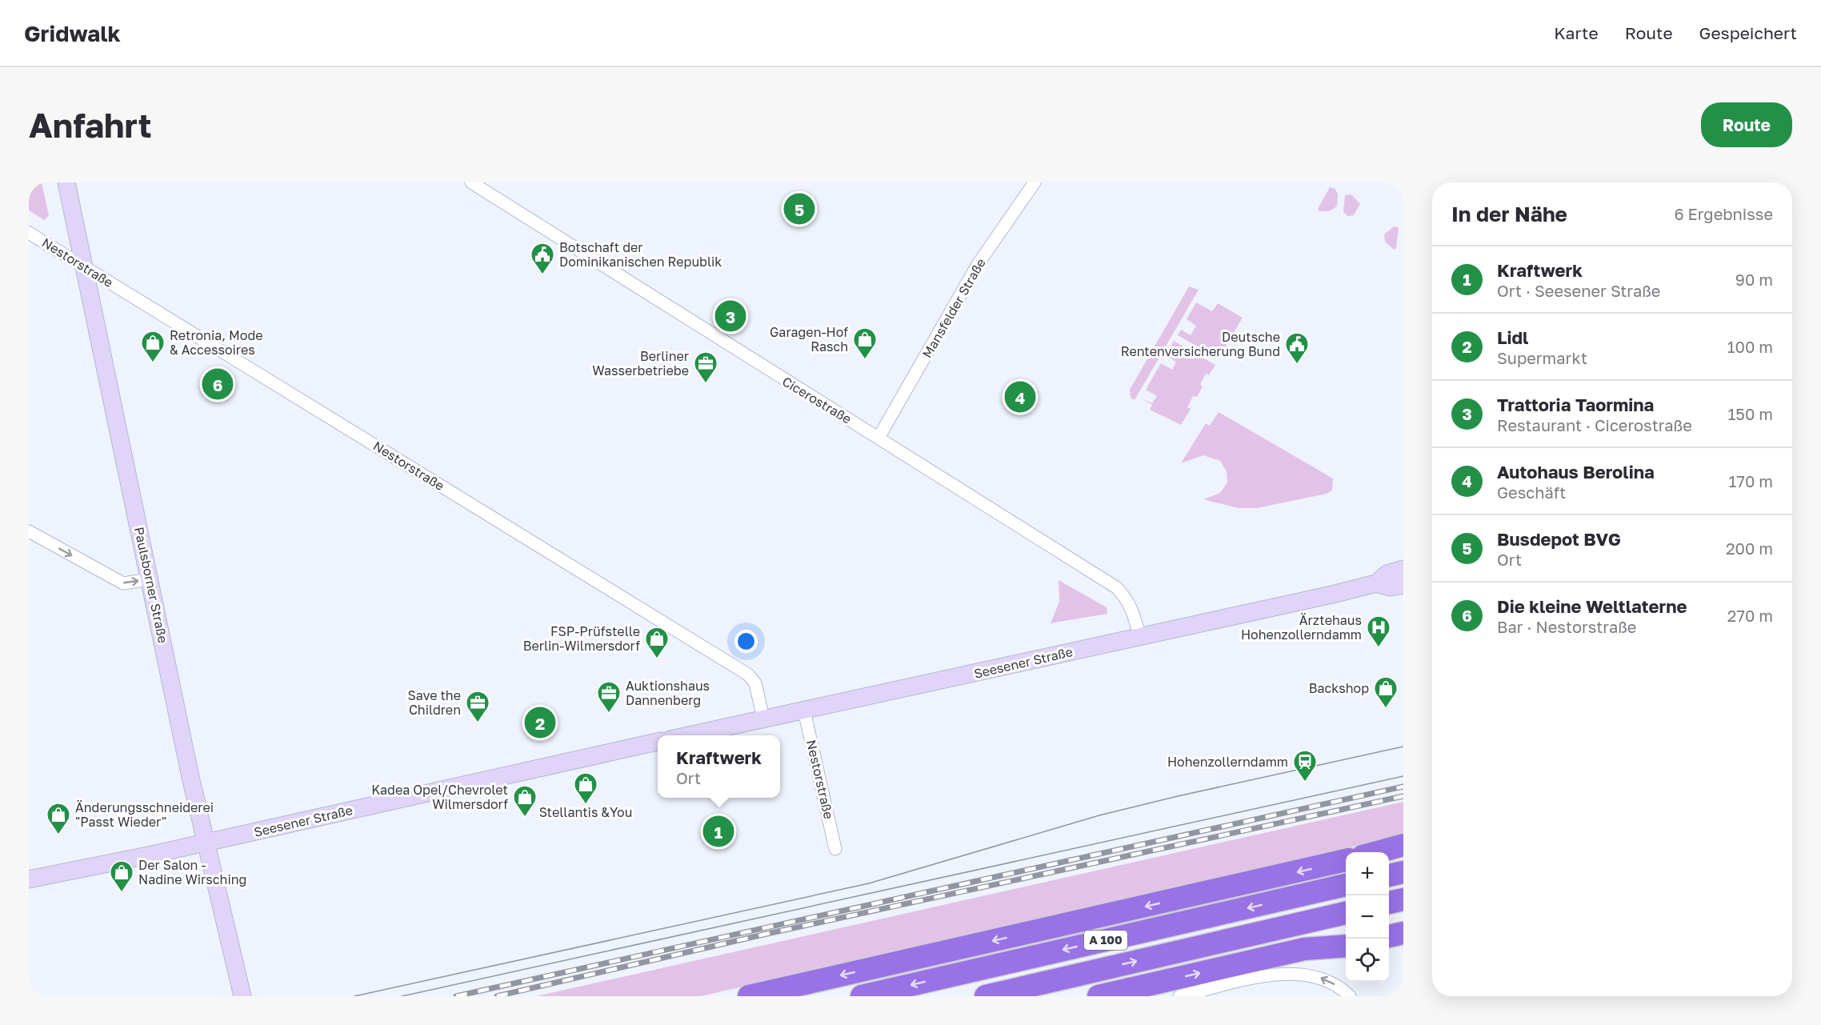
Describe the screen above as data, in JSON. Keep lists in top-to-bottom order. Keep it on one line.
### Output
{"streets":{"highway":["A 100"],"street":["Nestorstraße","Mansfelder Straße","Cicerostraße","Paulsborner Straße","Seesener Straße"]},"crossings":[["Nestorstraße","Paulsborner Straße"],["Nestorstraße","Seesener Straße"],["Mansfelder Straße","Cicerostraße"],["Cicerostraße","Seesener Straße"],["Paulsborner Straße","Seesener Straße"]],"places":{"public building":["Botschaft der Dominikanischen Republik","Deutsche Rentenversicherung Bund"],"shop":["Garagen-Hof Rasch","Retronia, Mode & Accessoires","FSP-Prüfstelle Berlin-Wilmersdorf","Backshop","Stellantis &You","Kadea Opel/Chevrolet Wilmersdorf","Änderungsschneiderei \"Passt Wieder\"","Der Salon - Nadine Wirsching"],"office":["Berliner Wasserbetriebe","Auktionshaus Dannenberg","Save the Children"],"hospital":["Ärztehaus Hohenzollerndamm"],"station":["Hohenzollerndamm"]},"page":{"header":"Gridwalk","nav":["Karte","Route","Gespeichert"],"buttons":"Route","title":"Anfahrt","heading":["In der Nähe","6 Ergebnisse"],"pins":["5","3","6","4","2","1"],"list":[{"mark":"1","name":"Kraftwerk","note":"Ort · Seesener Straße","value":"90 m"},{"mark":"2","name":"Lidl","note":"Supermarkt","value":"100 m"},{"mark":"3","name":"Trattoria Taormina","note":"Restaurant · Cicerostraße","value":"150 m"},{"mark":"4","name":"Autohaus Berolina","note":"Geschäft","value":"170 m"},{"mark":"5","name":"Busdepot BVG","note":"Ort","value":"200 m"},{"mark":"6","name":"Die kleine Weltlaterne","note":"Bar · Nestorstraße","value":"270 m"}],"popup":["Kraftwerk","Ort"],"map_buttons":["+","−"]}}
